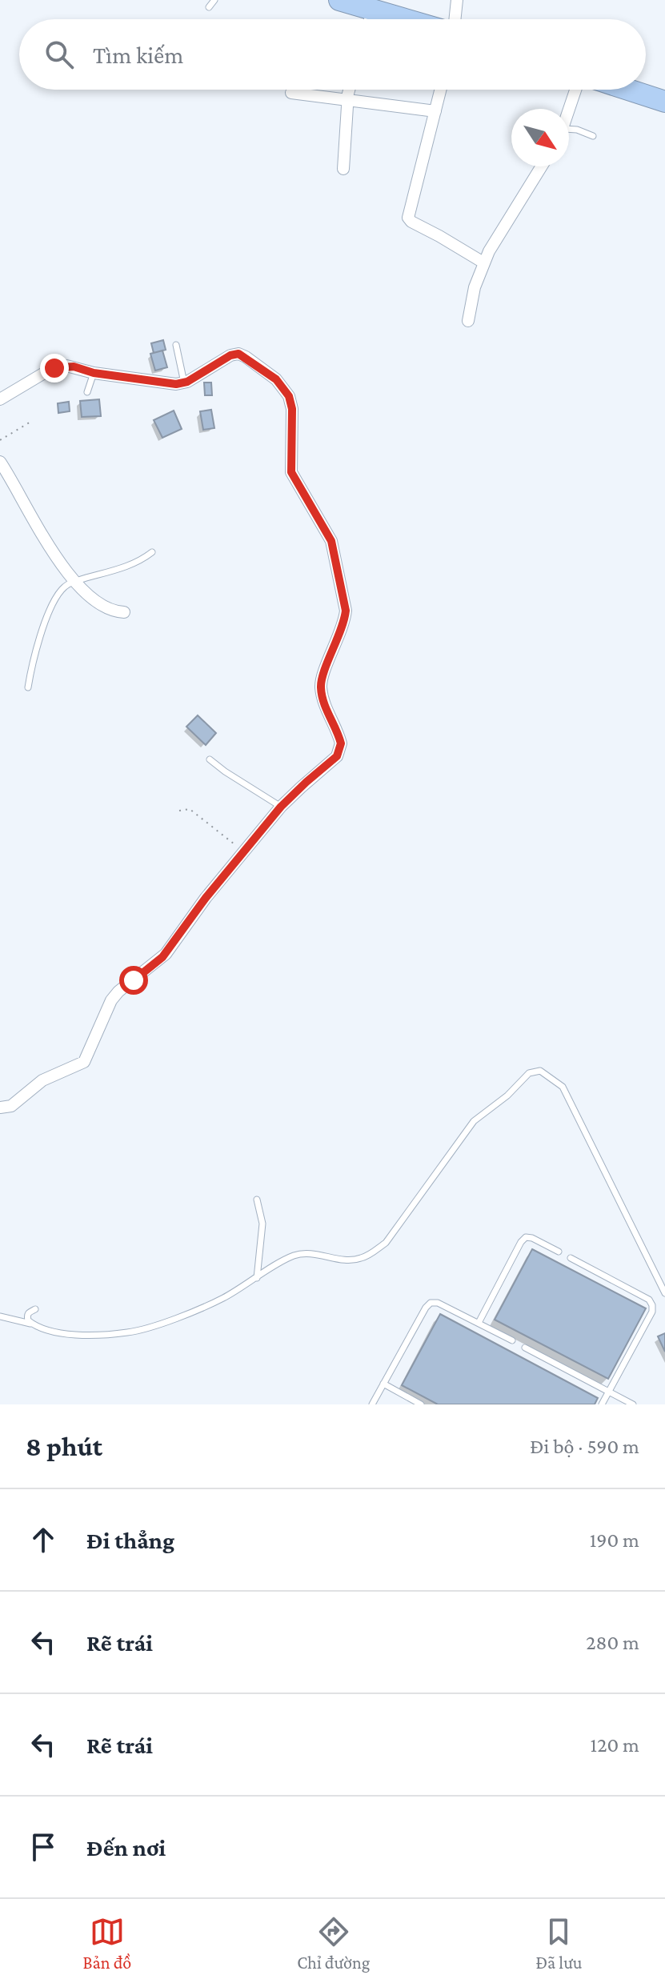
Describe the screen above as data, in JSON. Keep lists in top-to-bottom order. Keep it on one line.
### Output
{"north":"bottom right","page":{"search":"Tìm kiếm","heading":["8 phút","Đi bộ · 590 m"],"list":[["Đi thẳng","190 m"],["Rẽ trái","280 m"],["Rẽ trái","120 m"],"Đến nơi"],"nav":["Bản đồ","Chỉ đường","Đã lưu"]}}
